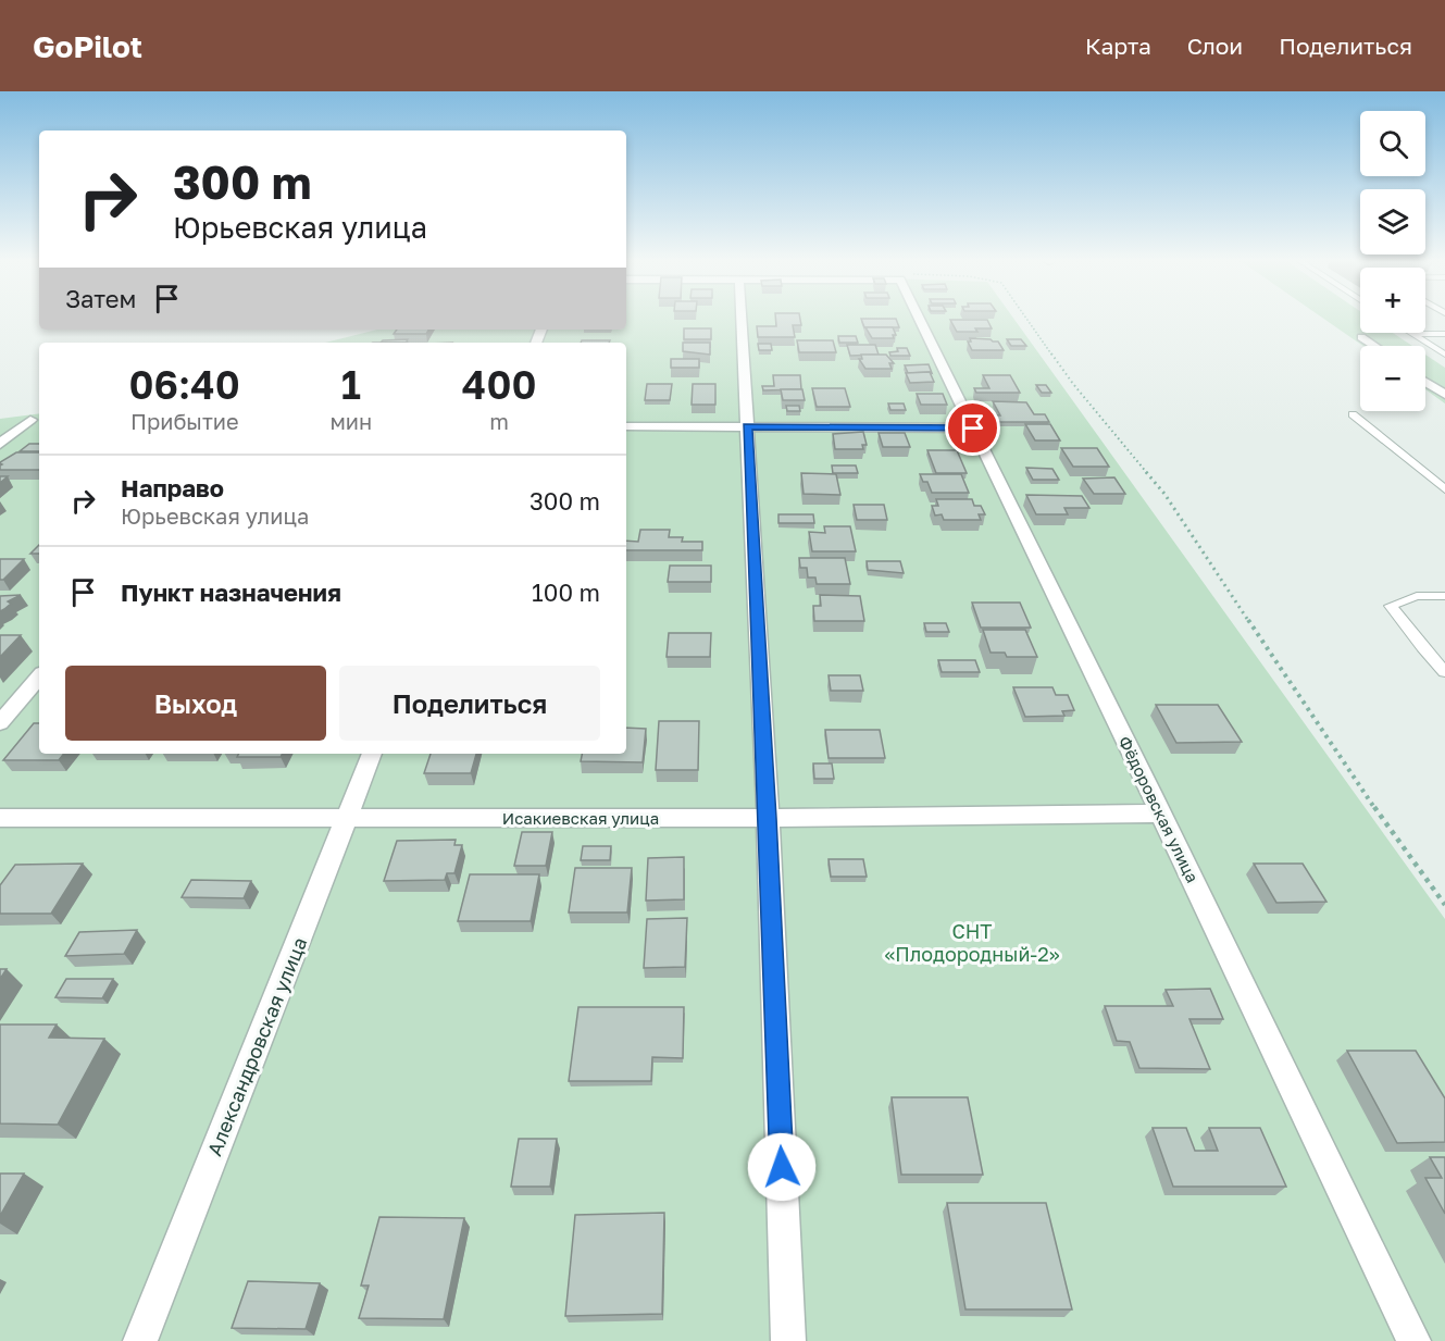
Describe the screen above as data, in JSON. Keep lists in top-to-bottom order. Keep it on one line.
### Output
{"streets":{"street":["Фёдоровская улица","Исакиевская улица","Александровская улица"]},"crossings":[["Фёдоровская улица","Исакиевская улица"],["Исакиевская улица","Александровская улица"]],"parks":["СНТ «Плодородный-2»"],"page":{"header":"GoPilot","nav":["Карта","Слои","Поделиться"],"map_buttons":["+","−"],"turn":["300 m","Юрьевская улица"],"then":"Затем","eta":["06:40","Прибытие","1","мин","400","m"],"list":[{"name":"Направо","note":"Юрьевская улица","value":"300 m"},{"name":"Пункт назначения","value":"100 m"}],"buttons":["Выход","Поделиться"]}}
